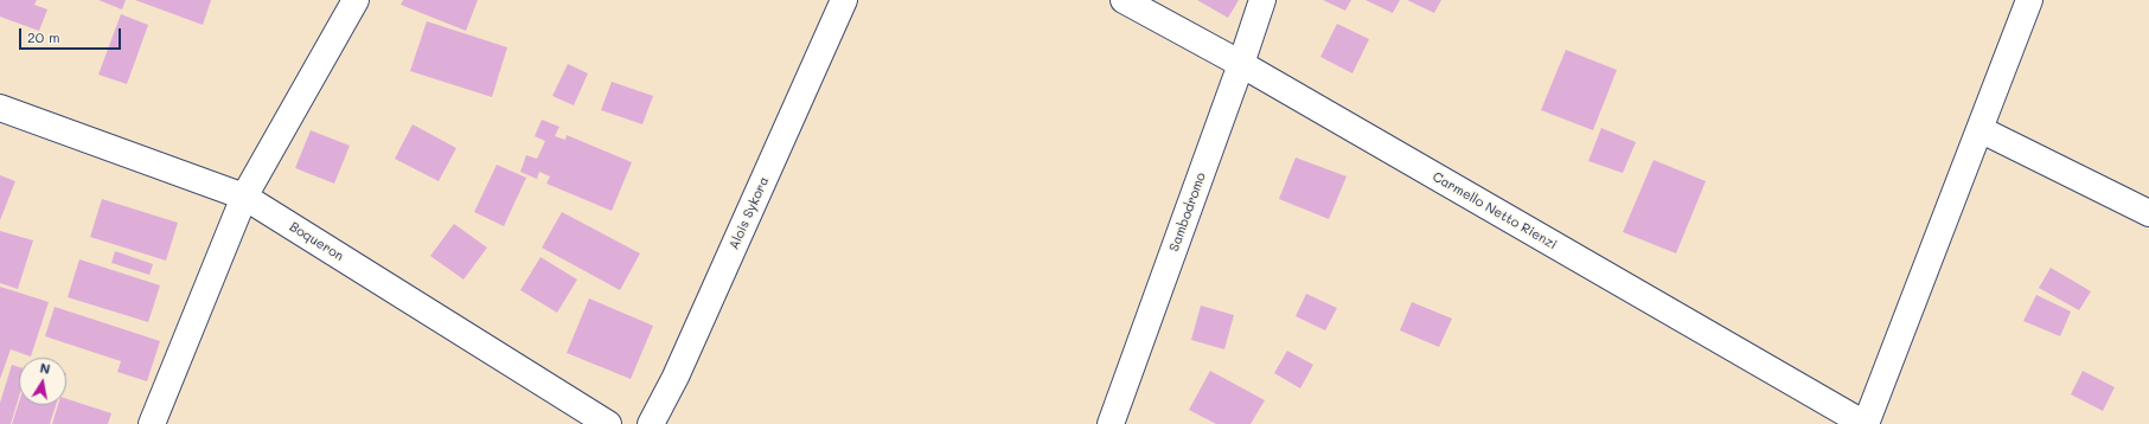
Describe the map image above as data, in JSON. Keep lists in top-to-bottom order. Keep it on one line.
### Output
{"streets":{"street":["Carmello Netto Rienzi","Sambodromo","Alois Sykora","Boqueron"]},"crossings":[["Carmello Netto Rienzi","Sambodromo"]],"scale_bar":"20 m","north":"top"}
